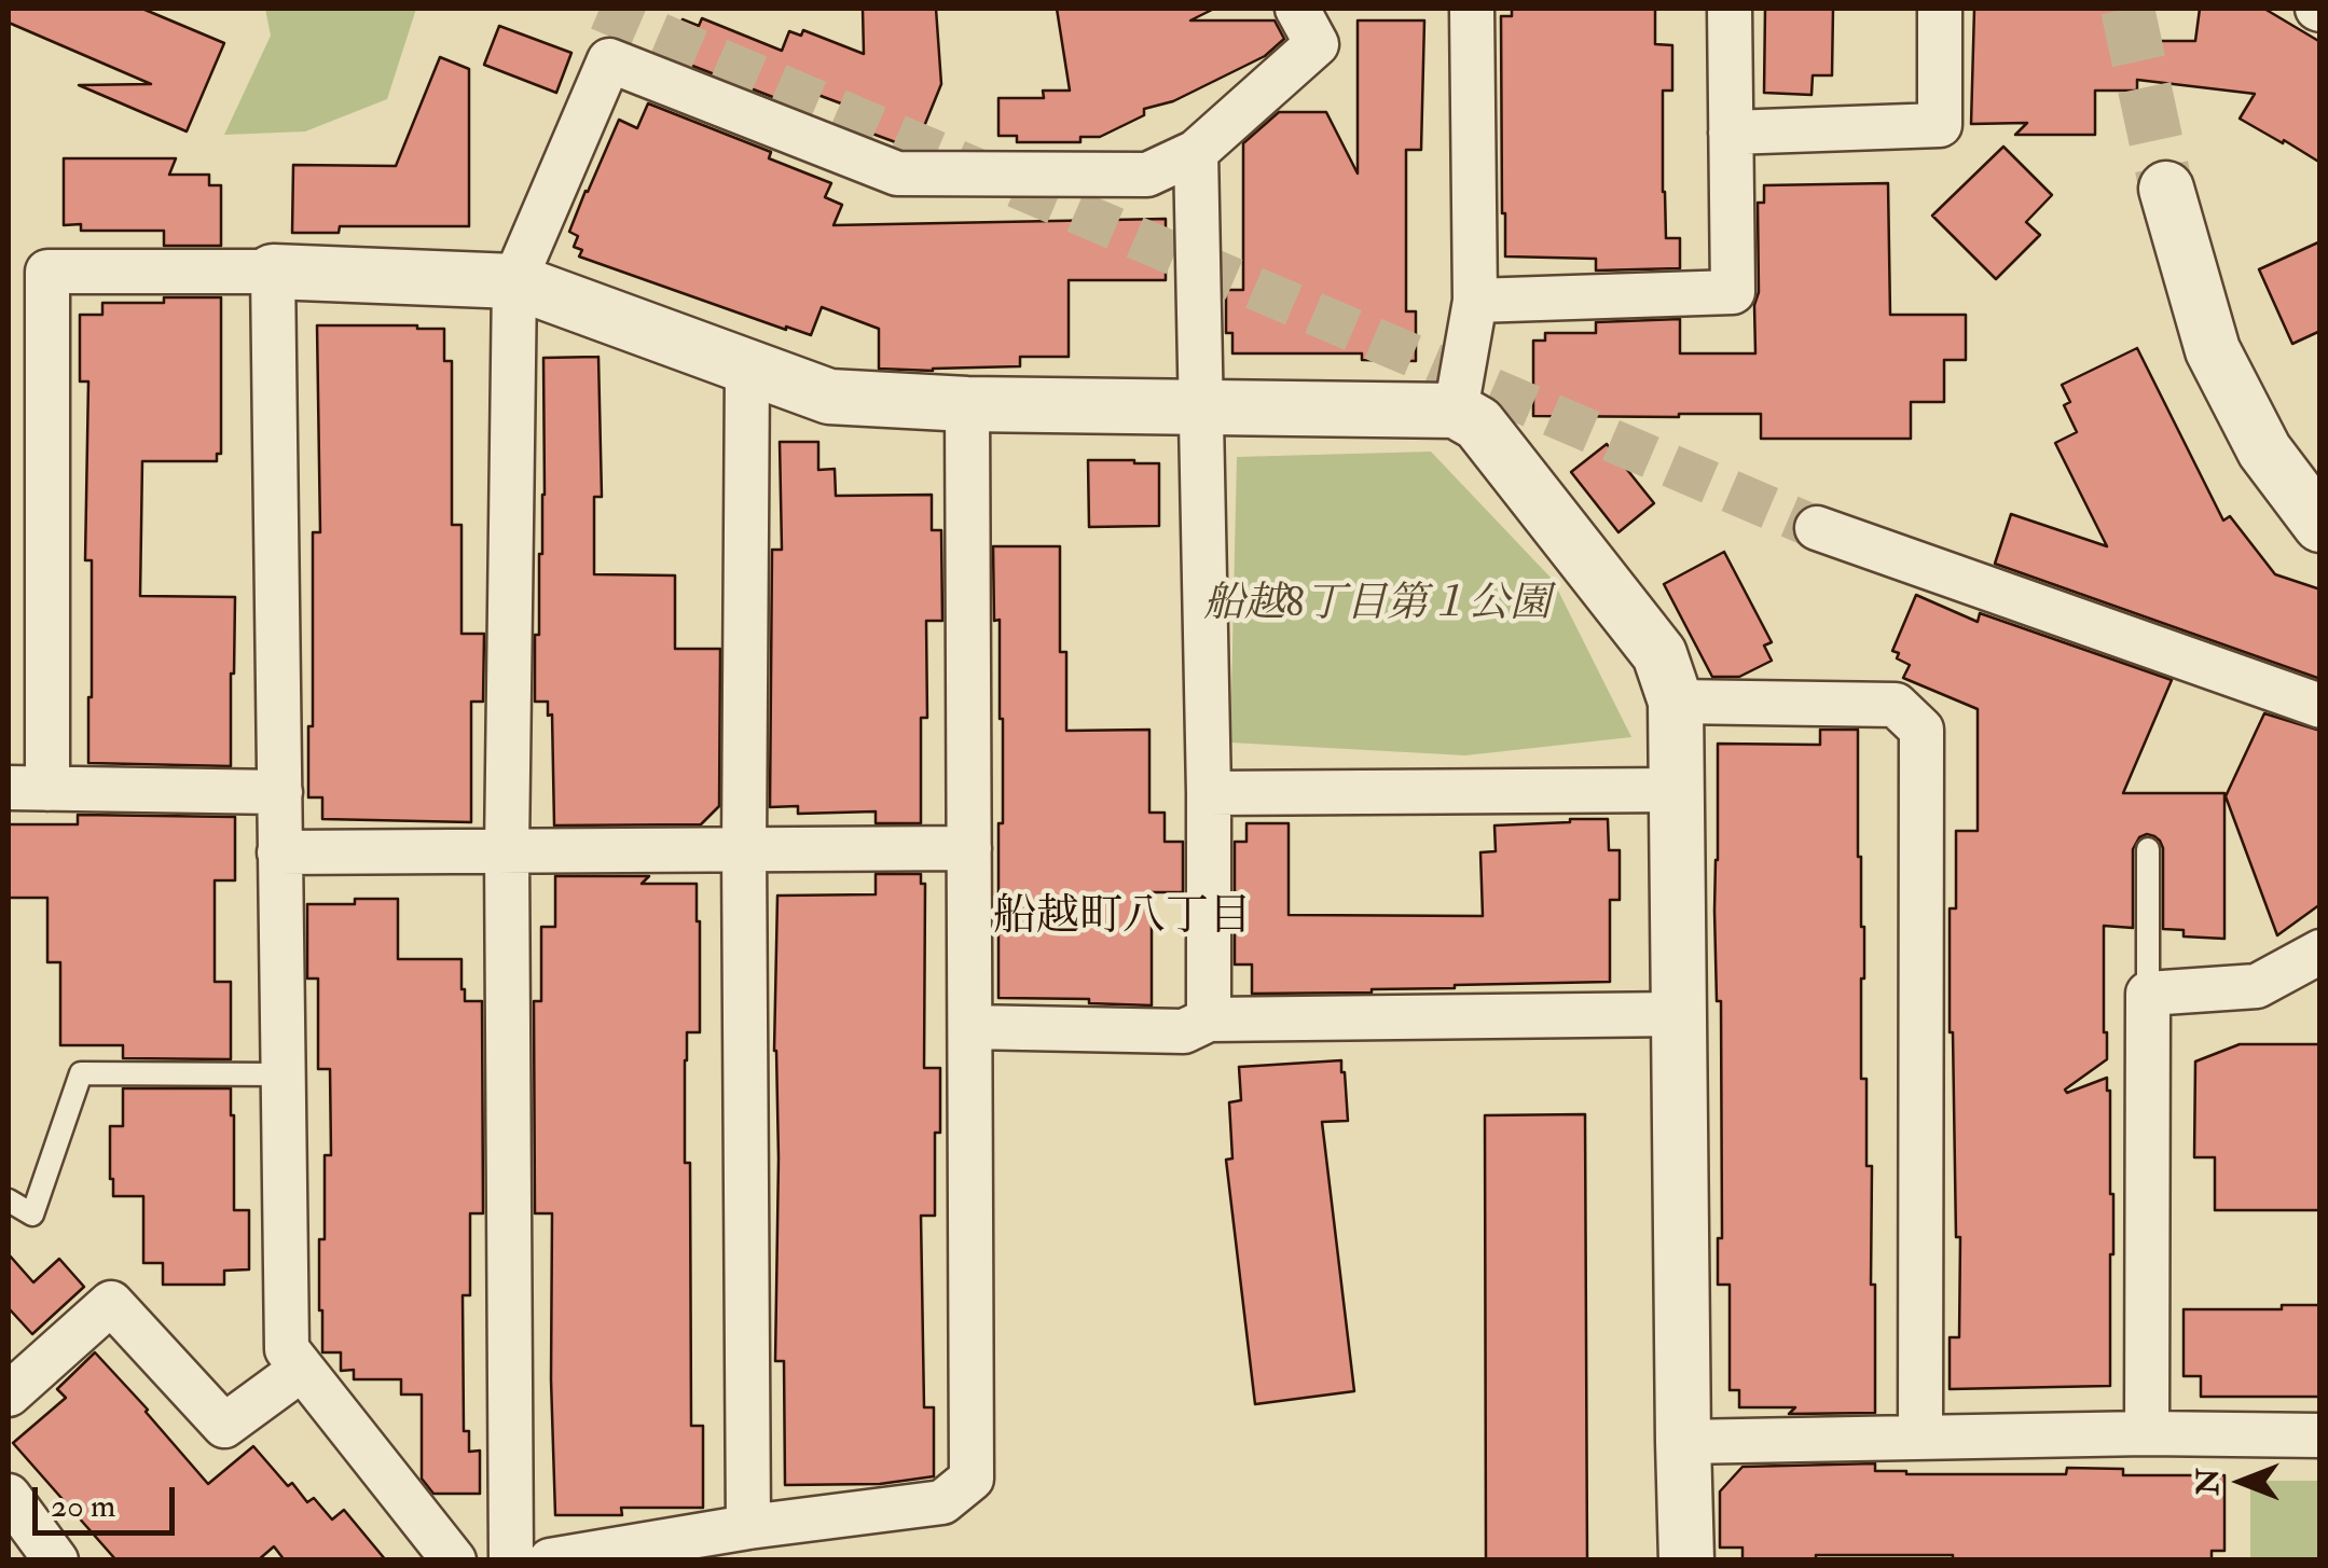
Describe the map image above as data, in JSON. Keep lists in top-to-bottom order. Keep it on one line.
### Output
{"districts":["船越町八丁目"],"parks":["船越8丁目第１公園"],"scale_bar":"20 m","north":"left"}
